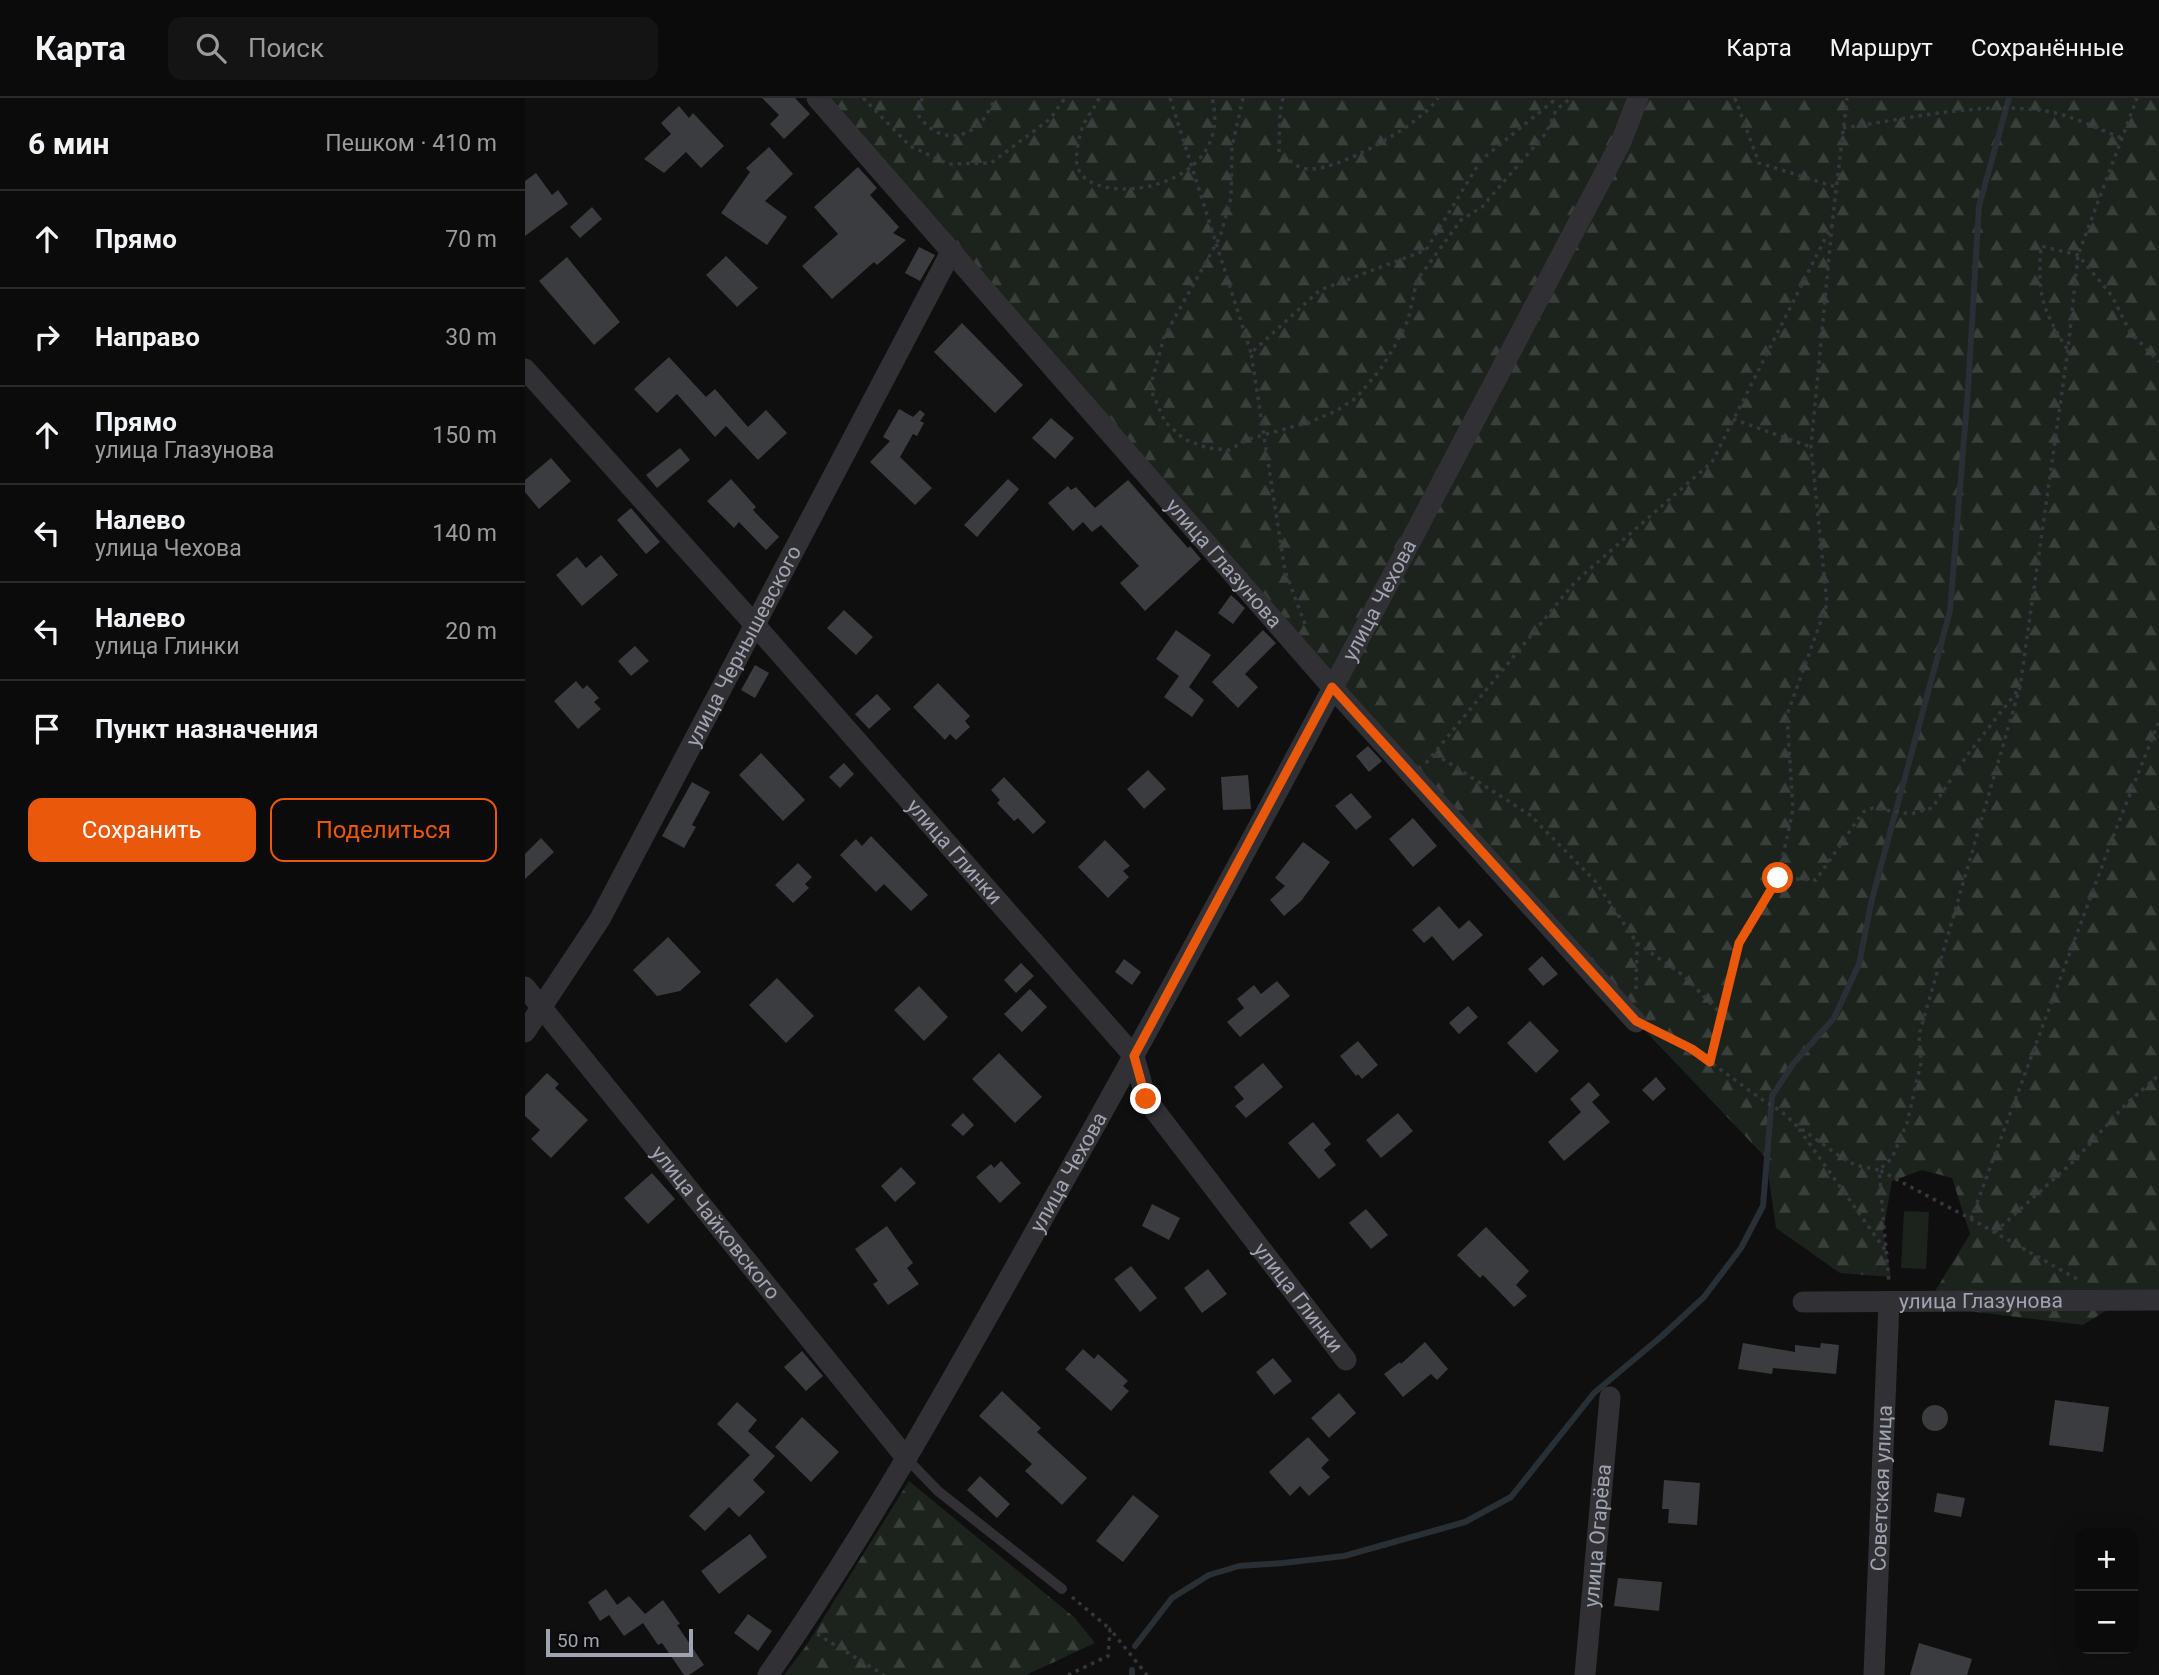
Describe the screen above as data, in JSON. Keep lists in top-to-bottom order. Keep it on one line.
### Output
{"streets":{"street":["улица Глазунова","улица Чехова","улица Чернышевского","улица Глинки","улица Чайковского","Советская улица","улица Огарёва"]},"crossings":[["улица Глазунова","улица Чехова"],["улица Глазунова","улица Чернышевского"],["улица Глазунова","Советская улица"],["улица Чехова","улица Глинки"],["улица Чехова","улица Чайковского"],["улица Чернышевского","улица Глинки"],["улица Чернышевского","улица Чайковского"]],"scale_bar":"50 m","page":{"header":"Карта","search":"Поиск","nav":["Карта","Маршрут","Сохранённые"],"heading":["6 мин","Пешком · 410 m"],"list":[["Прямо","70 m"],["Направо","30 m"],["Прямо","улица Глазунова","150 m"],["Налево","улица Чехова","140 m"],["Налево","улица Глинки","20 m"],"Пункт назначения"],"buttons":["Сохранить","Поделиться"],"map_buttons":["+","−"],"scale":"50 m"}}
